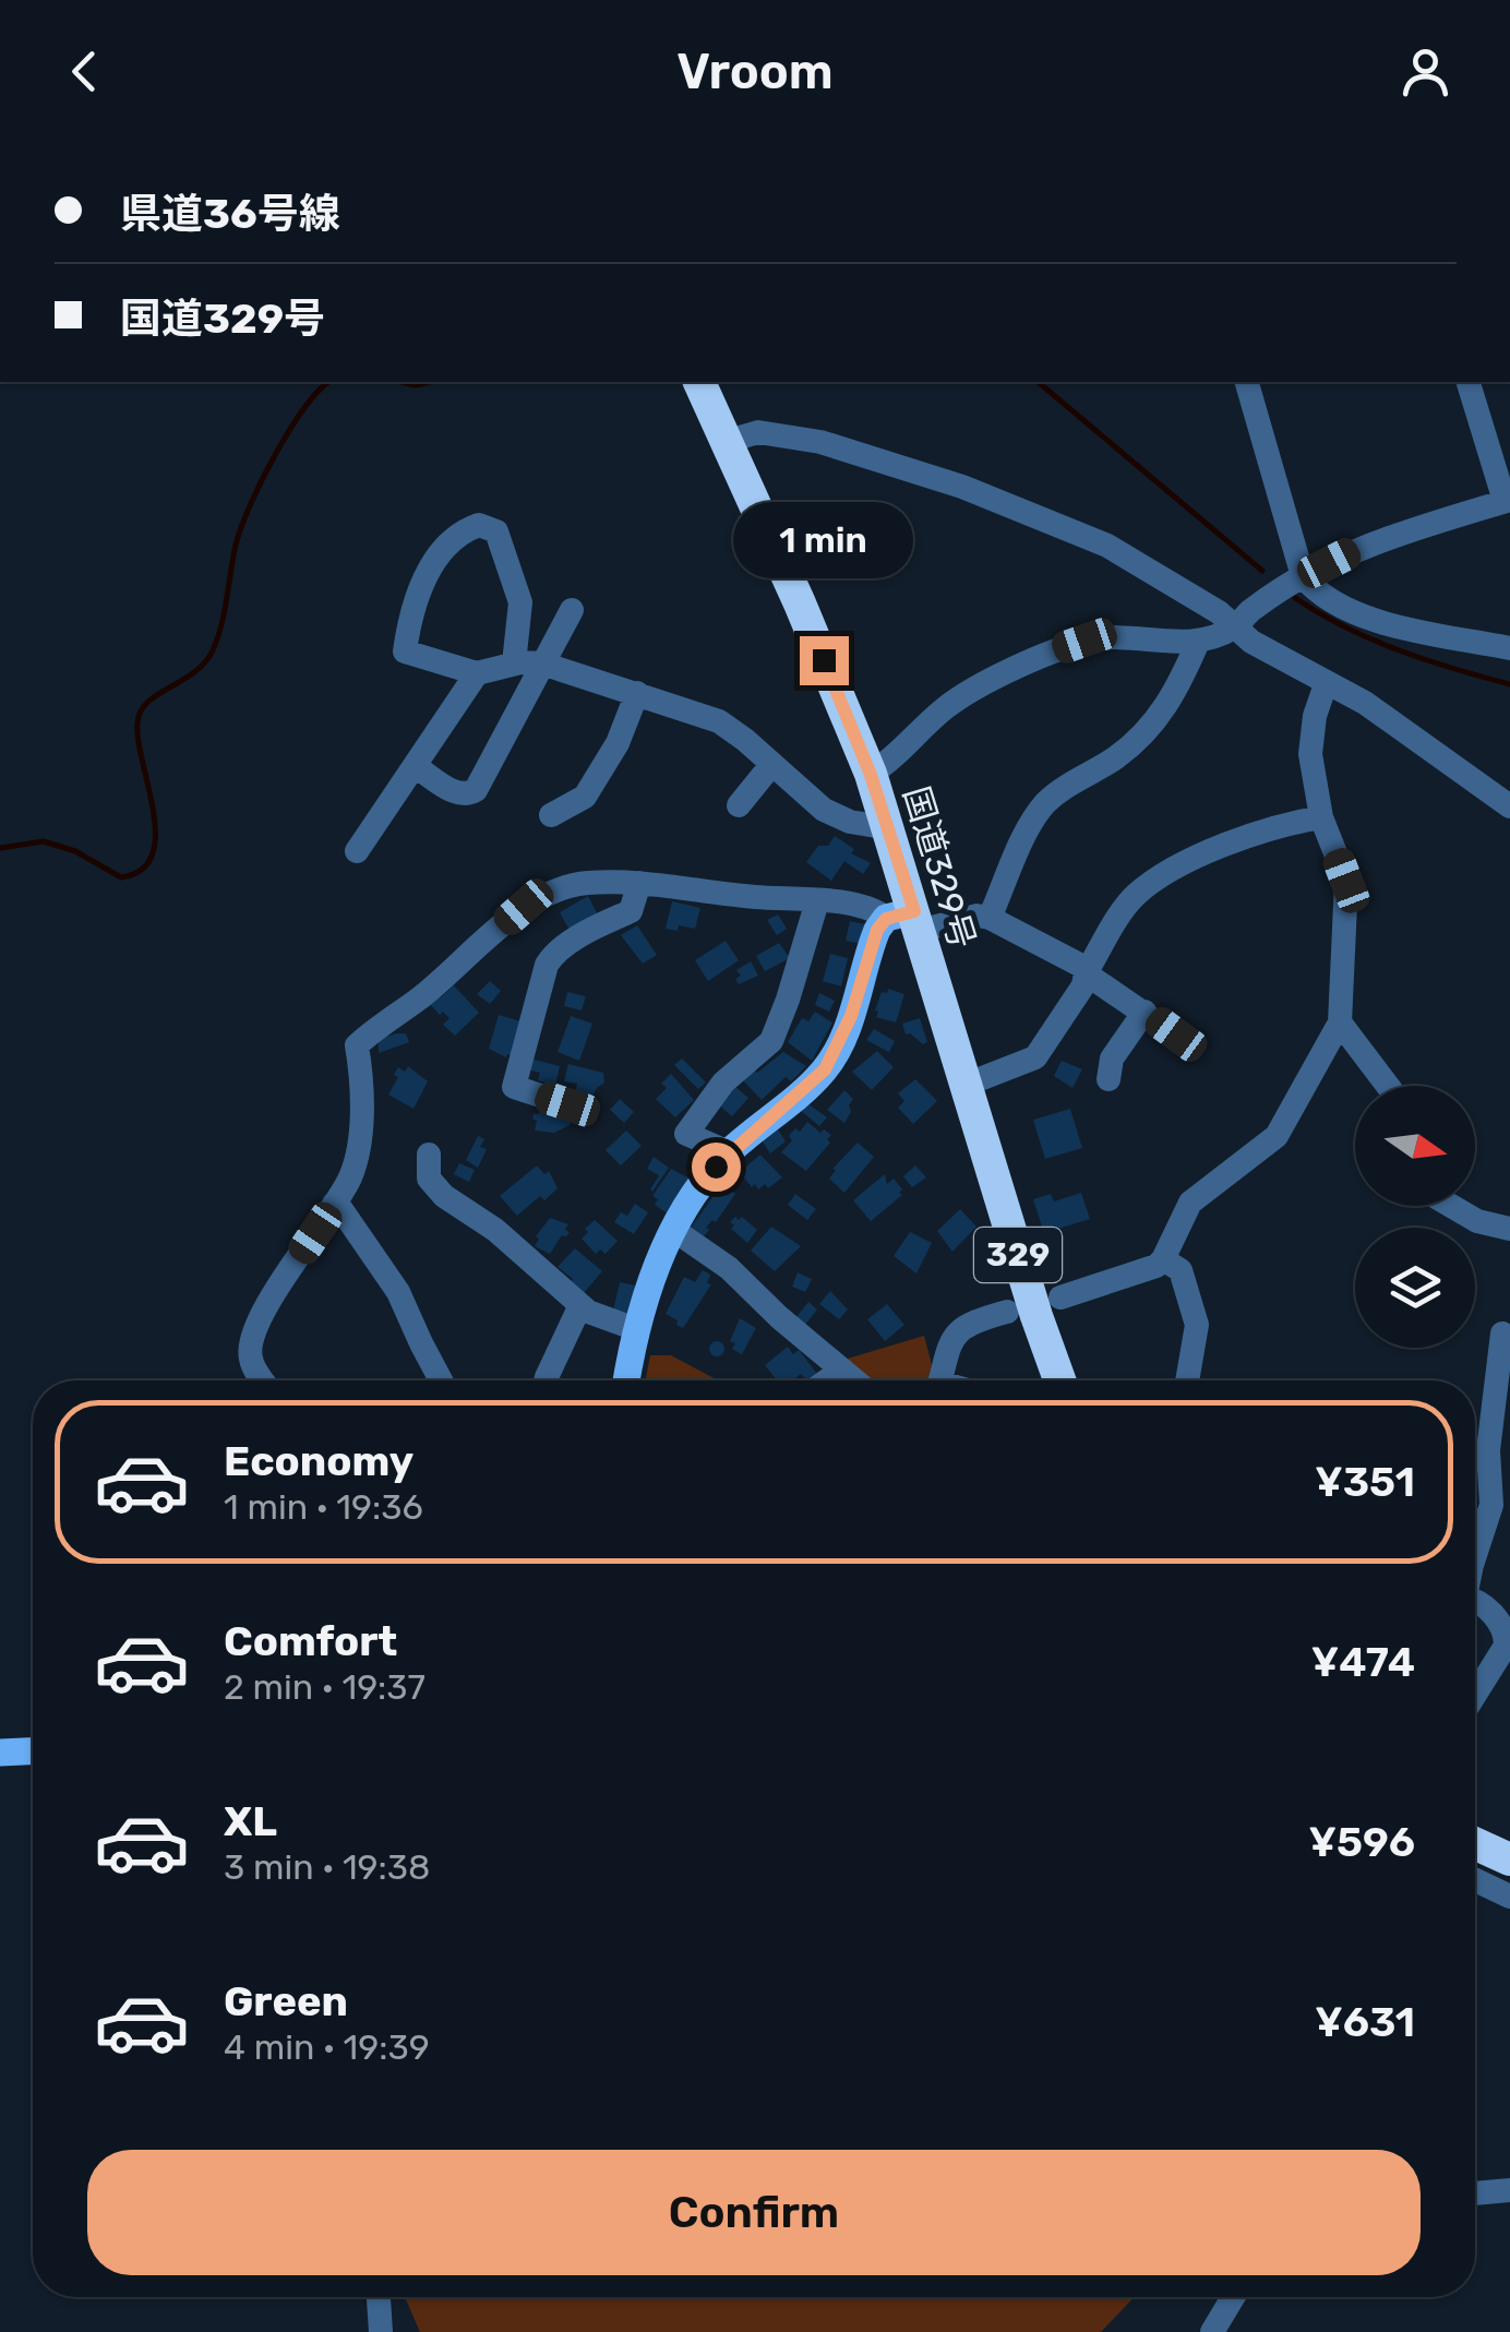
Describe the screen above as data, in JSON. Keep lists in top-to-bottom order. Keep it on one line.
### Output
{"streets":{"highway":["国道329号","329"]},"north":"right","page":{"header":"Vroom","banner":["県道36号線","国道329号"],"bubble":"1 min","list":[{"name":"Economy","note":"1 min · 19:36","value":"¥351"},{"name":"Comfort","note":"2 min · 19:37","value":"¥474"},{"name":"XL","note":"3 min · 19:38","value":"¥596"},{"name":"Green","note":"4 min · 19:39","value":"¥631"}],"buttons":"Confirm"}}
